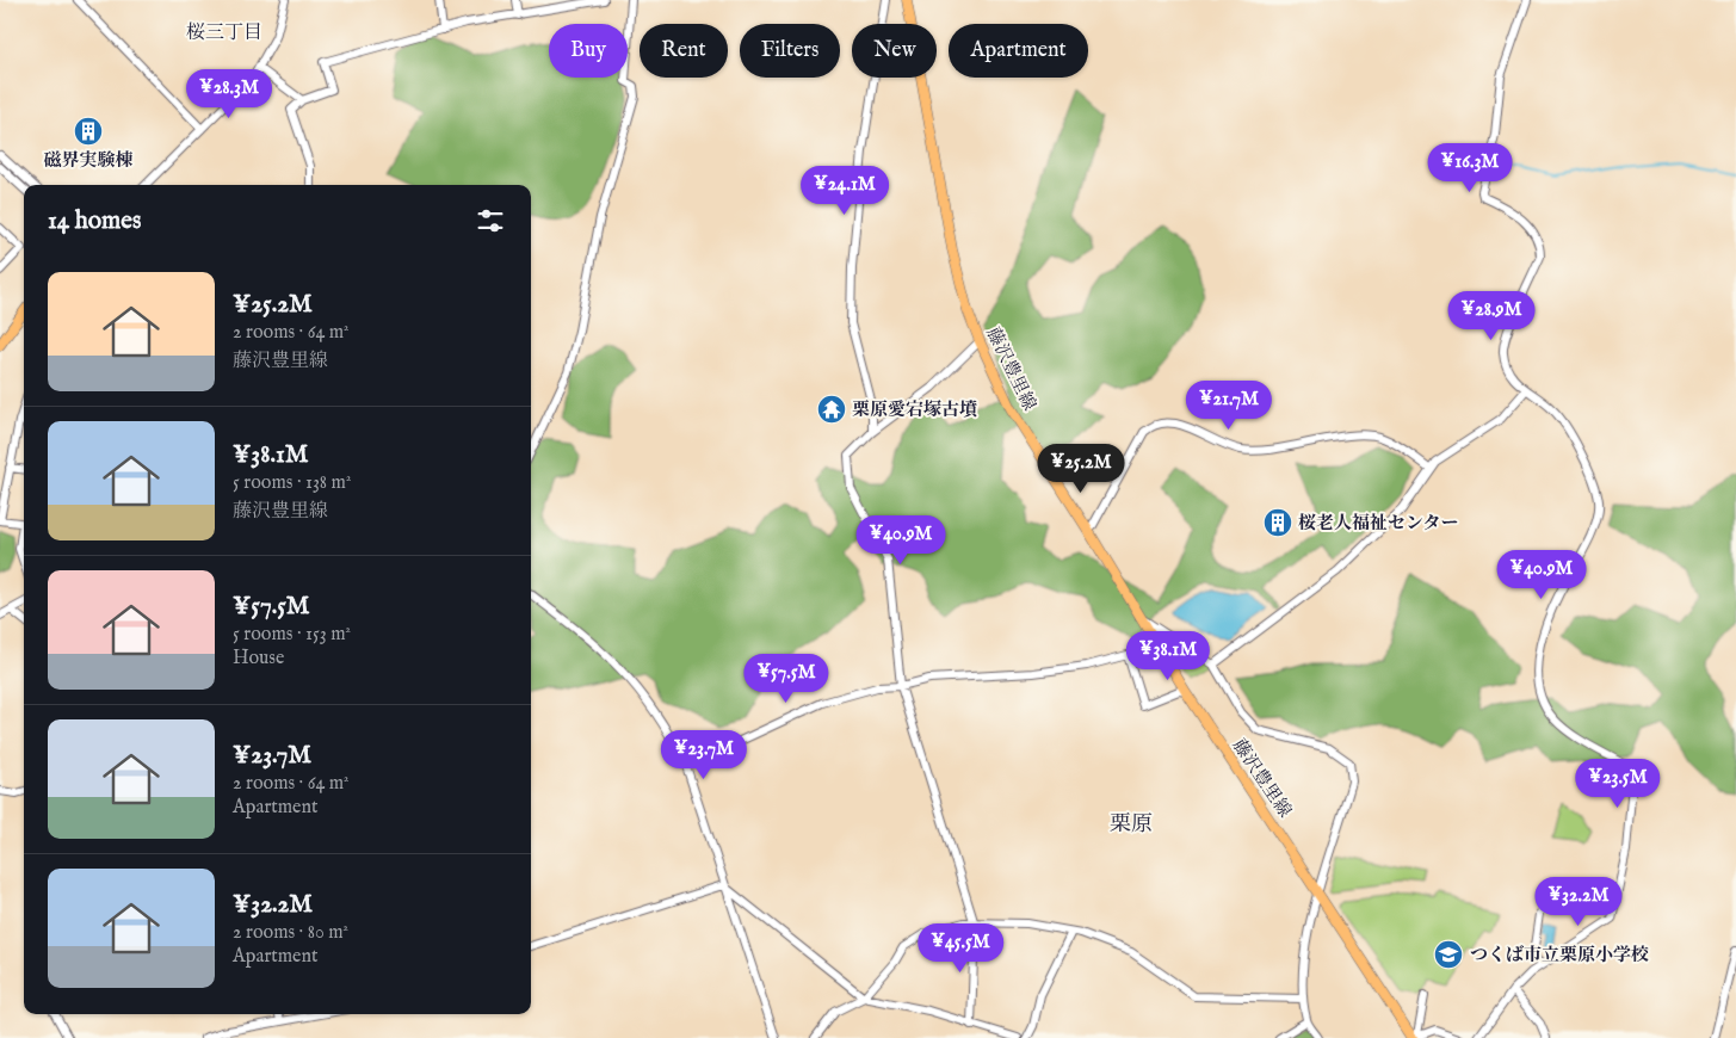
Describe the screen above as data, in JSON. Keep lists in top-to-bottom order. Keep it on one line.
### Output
{"streets":{"main road":["藤沢豊里線"]},"districts":["桜三丁目","栗原"],"places":{"building":["磁界実験棟","桜老人福祉センター"],"temple":["栗原愛宕塚古墳"],"school or university":["つくば市立栗原小学校"]},"page":{"chip":["Buy","Rent","Filters","New","Apartment"],"price":["¥28.3M","¥16.3M","¥24.1M","¥28.9M","¥21.7M","¥25.2M","¥40.9M","¥40.9M","¥38.1M","¥57.5M","¥23.7M","¥23.5M","¥32.2M","¥45.5M"],"heading":"14 homes","list":[{"name":"¥25.2M","note":"2 rooms · 64 m² · 藤沢豊里線"},{"name":"¥38.1M","note":"5 rooms · 138 m² · 藤沢豊里線"},{"name":"¥57.5M","note":"5 rooms · 153 m² · House"},{"name":"¥23.7M","note":"2 rooms · 64 m² · Apartment"},{"name":"¥32.2M","note":"2 rooms · 80 m² · Apartment"}]}}
